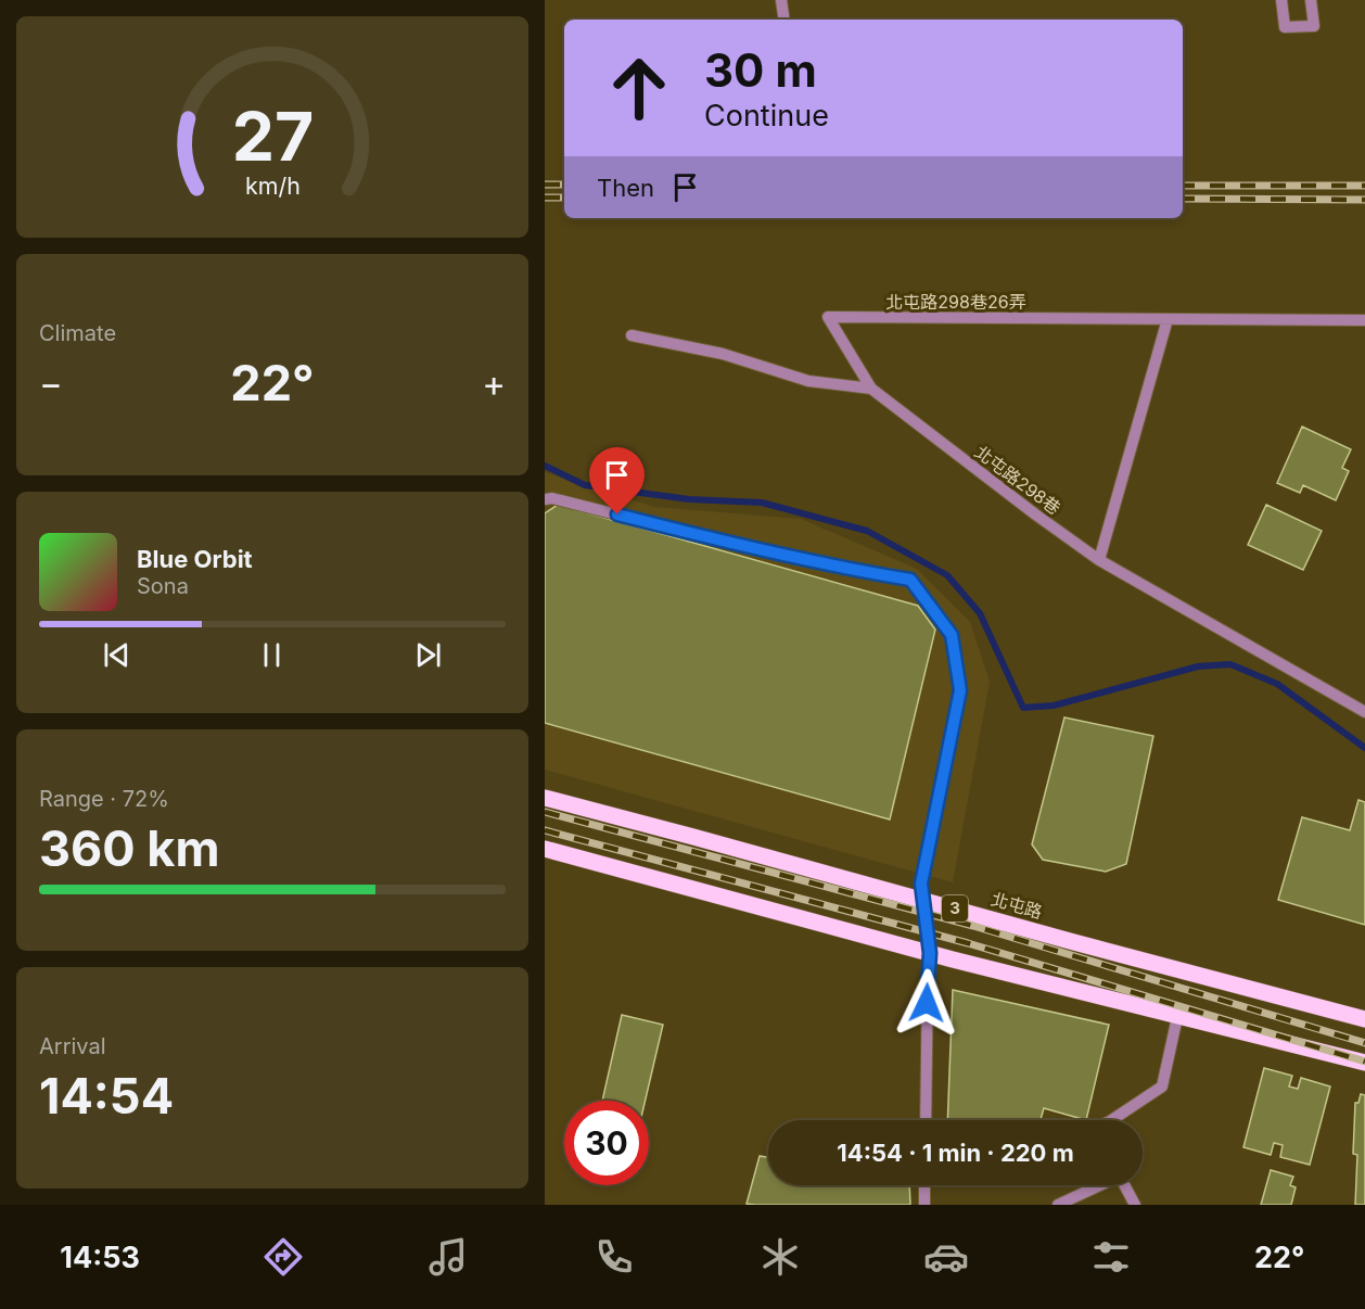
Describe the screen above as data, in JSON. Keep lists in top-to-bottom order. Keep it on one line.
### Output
{"streets":{"main road":["北屯路","3"],"street":["北屯路298巷26弄","北屯路298巷"]},"crossings":[["北屯路298巷26弄","北屯路298巷"]],"page":{"turn":["30 m","Continue"],"then":"Then","tile":["Climate",["Range · 72%","360 km"],["Arrival","14:54"]],"heat":["−","22°","+"],"song":["Blue Orbit","Sona"],"limit":"30","trip":"14:54 · 1 min · 220 m","tabs":["14:53","22°"],"gauge":["27","km/h"]}}
